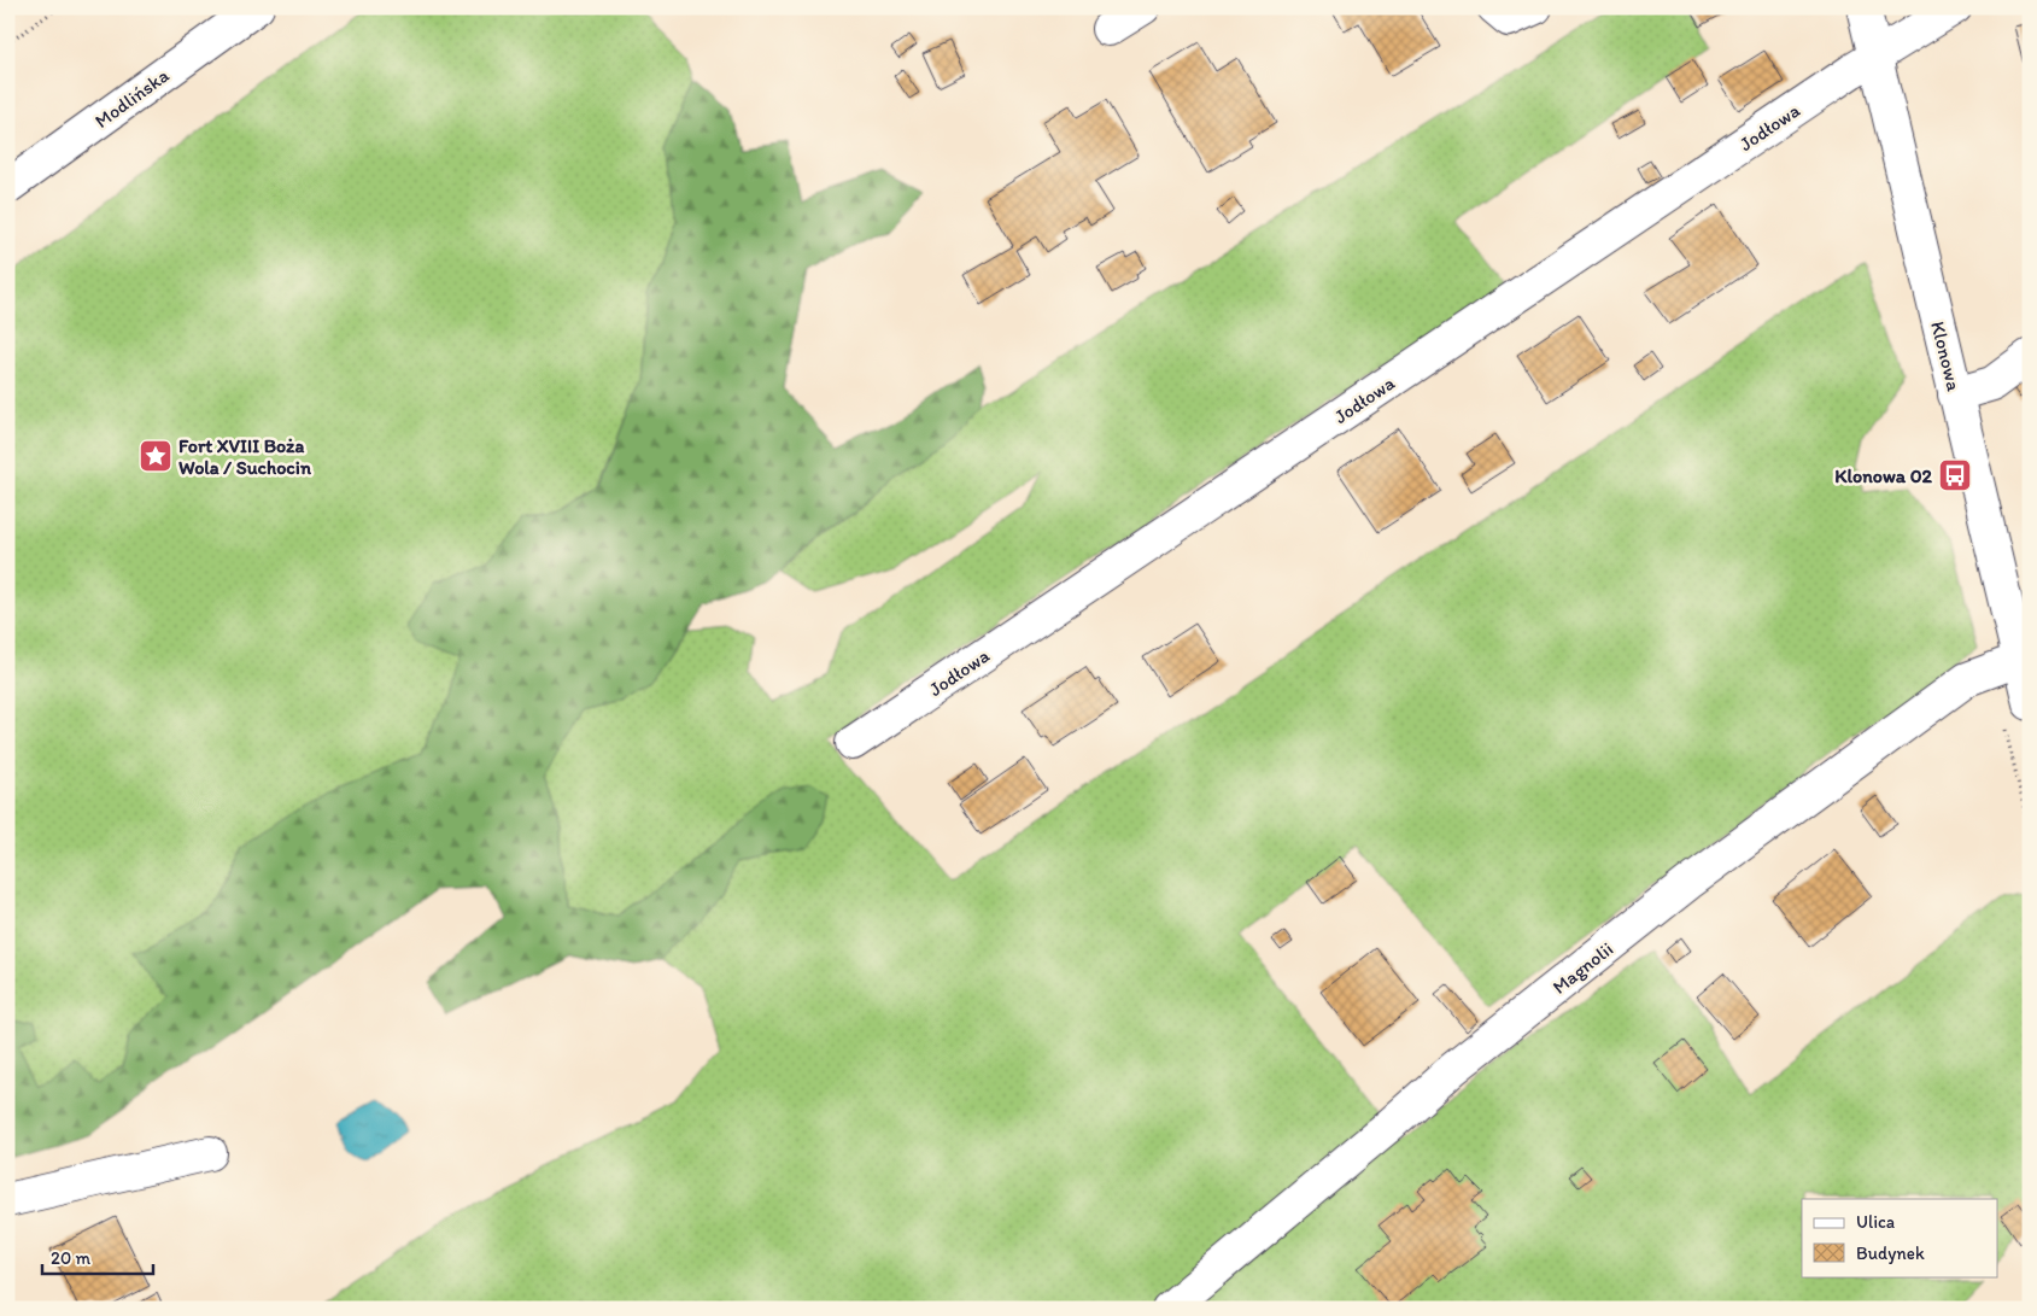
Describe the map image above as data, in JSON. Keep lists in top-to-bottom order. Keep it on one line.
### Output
{"streets":{"street":["Modlińska","Jodłowa","Klonowa","Magnolii"]},"crossings":[["Jodłowa","Klonowa"],["Klonowa","Magnolii"]],"places":{"place":["Fort XVIII Boża Wola / Suchocin"],"bus stop":["Klonowa 02"]},"legend":["Ulica","Budynek"],"scale_bar":"20 m"}
